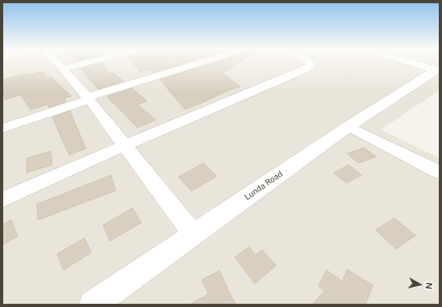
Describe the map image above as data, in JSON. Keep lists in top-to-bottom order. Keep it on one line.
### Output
{"streets":{"street":["Lunda Road"]},"north":"right"}
